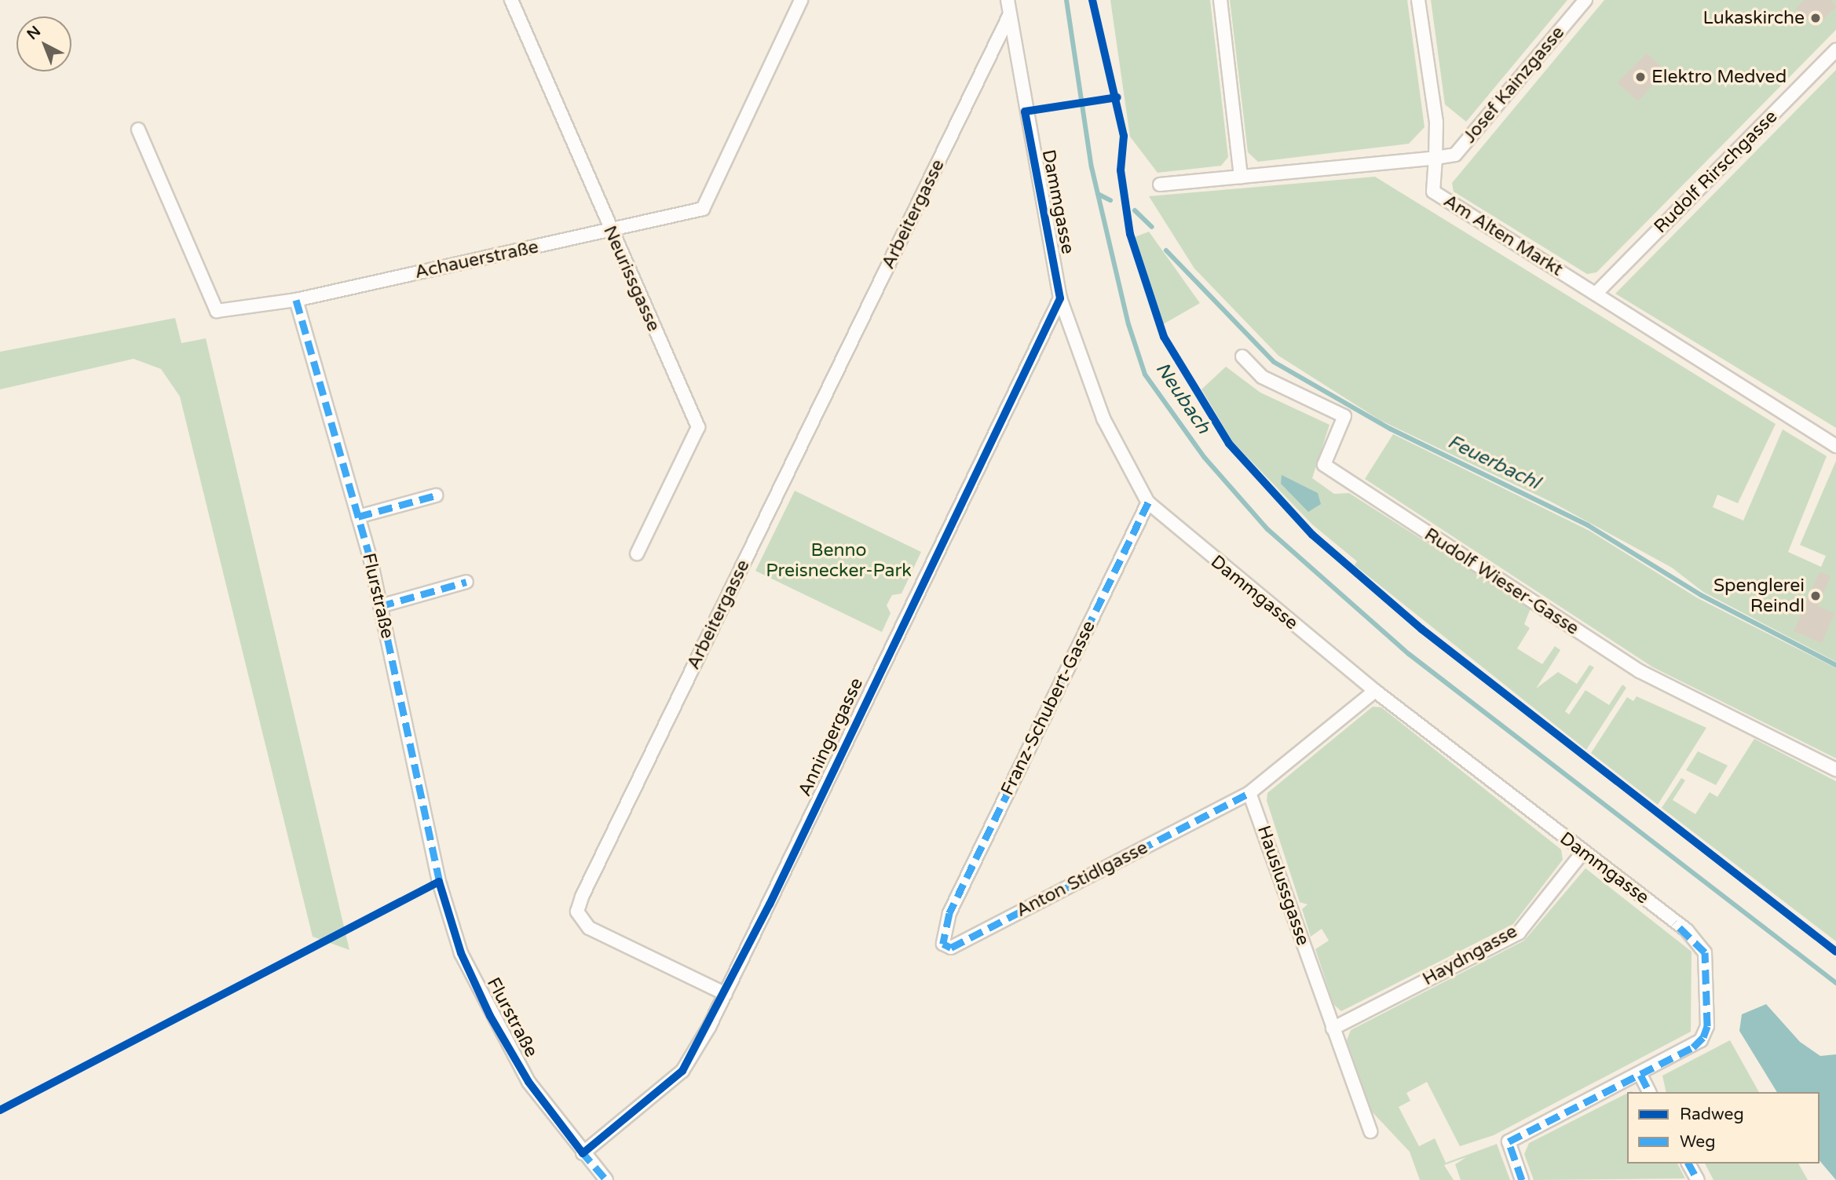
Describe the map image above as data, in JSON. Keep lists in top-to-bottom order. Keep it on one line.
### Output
{"streets":{"street":["Josef Kainzgasse","Rudolf Rirschgasse","Dammgasse","Arbeitergasse","Am Alten Markt","Achauerstraße","Neurissgasse","Rudolf Wieser-Gasse","Flurstraße","Franz-Schubert-Gasse","Anningergasse","Anton Stidlgasse","Hauslussgasse","Haydngasse"]},"crossings":[["Josef Kainzgasse","Am Alten Markt"],["Rudolf Rirschgasse","Am Alten Markt"],["Dammgasse","Arbeitergasse"],["Dammgasse","Franz-Schubert-Gasse"],["Dammgasse","Anningergasse"],["Dammgasse","Haydngasse"],["Arbeitergasse","Anningergasse"],["Achauerstraße","Neurissgasse"],["Achauerstraße","Flurstraße"],["Flurstraße","Anningergasse"],["Franz-Schubert-Gasse","Anton Stidlgasse"],["Anton Stidlgasse","Hauslussgasse"],["Hauslussgasse","Haydngasse"]],"water":["Neubach","Feuerbachl"],"parks":["Benno Preisnecker-Park"],"places":["Lukaskirche","Elektro Medved","Spenglerei Reindl"],"legend":["Radweg","Weg"],"north":"top left"}
